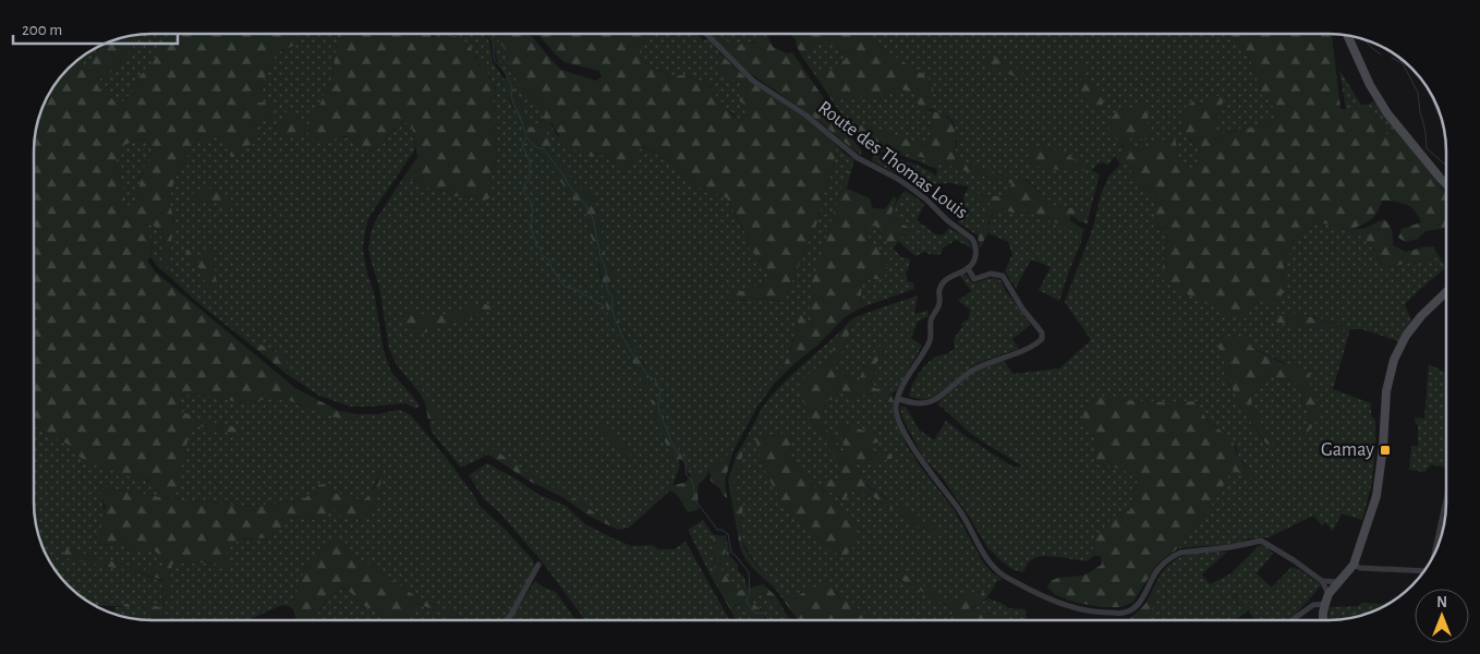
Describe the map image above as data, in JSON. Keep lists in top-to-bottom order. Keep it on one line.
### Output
{"streets":{"street":["Route des Thomas Louis"]},"places":{"transit":["Gamay"]},"scale_bar":"200 m","north":"top"}
